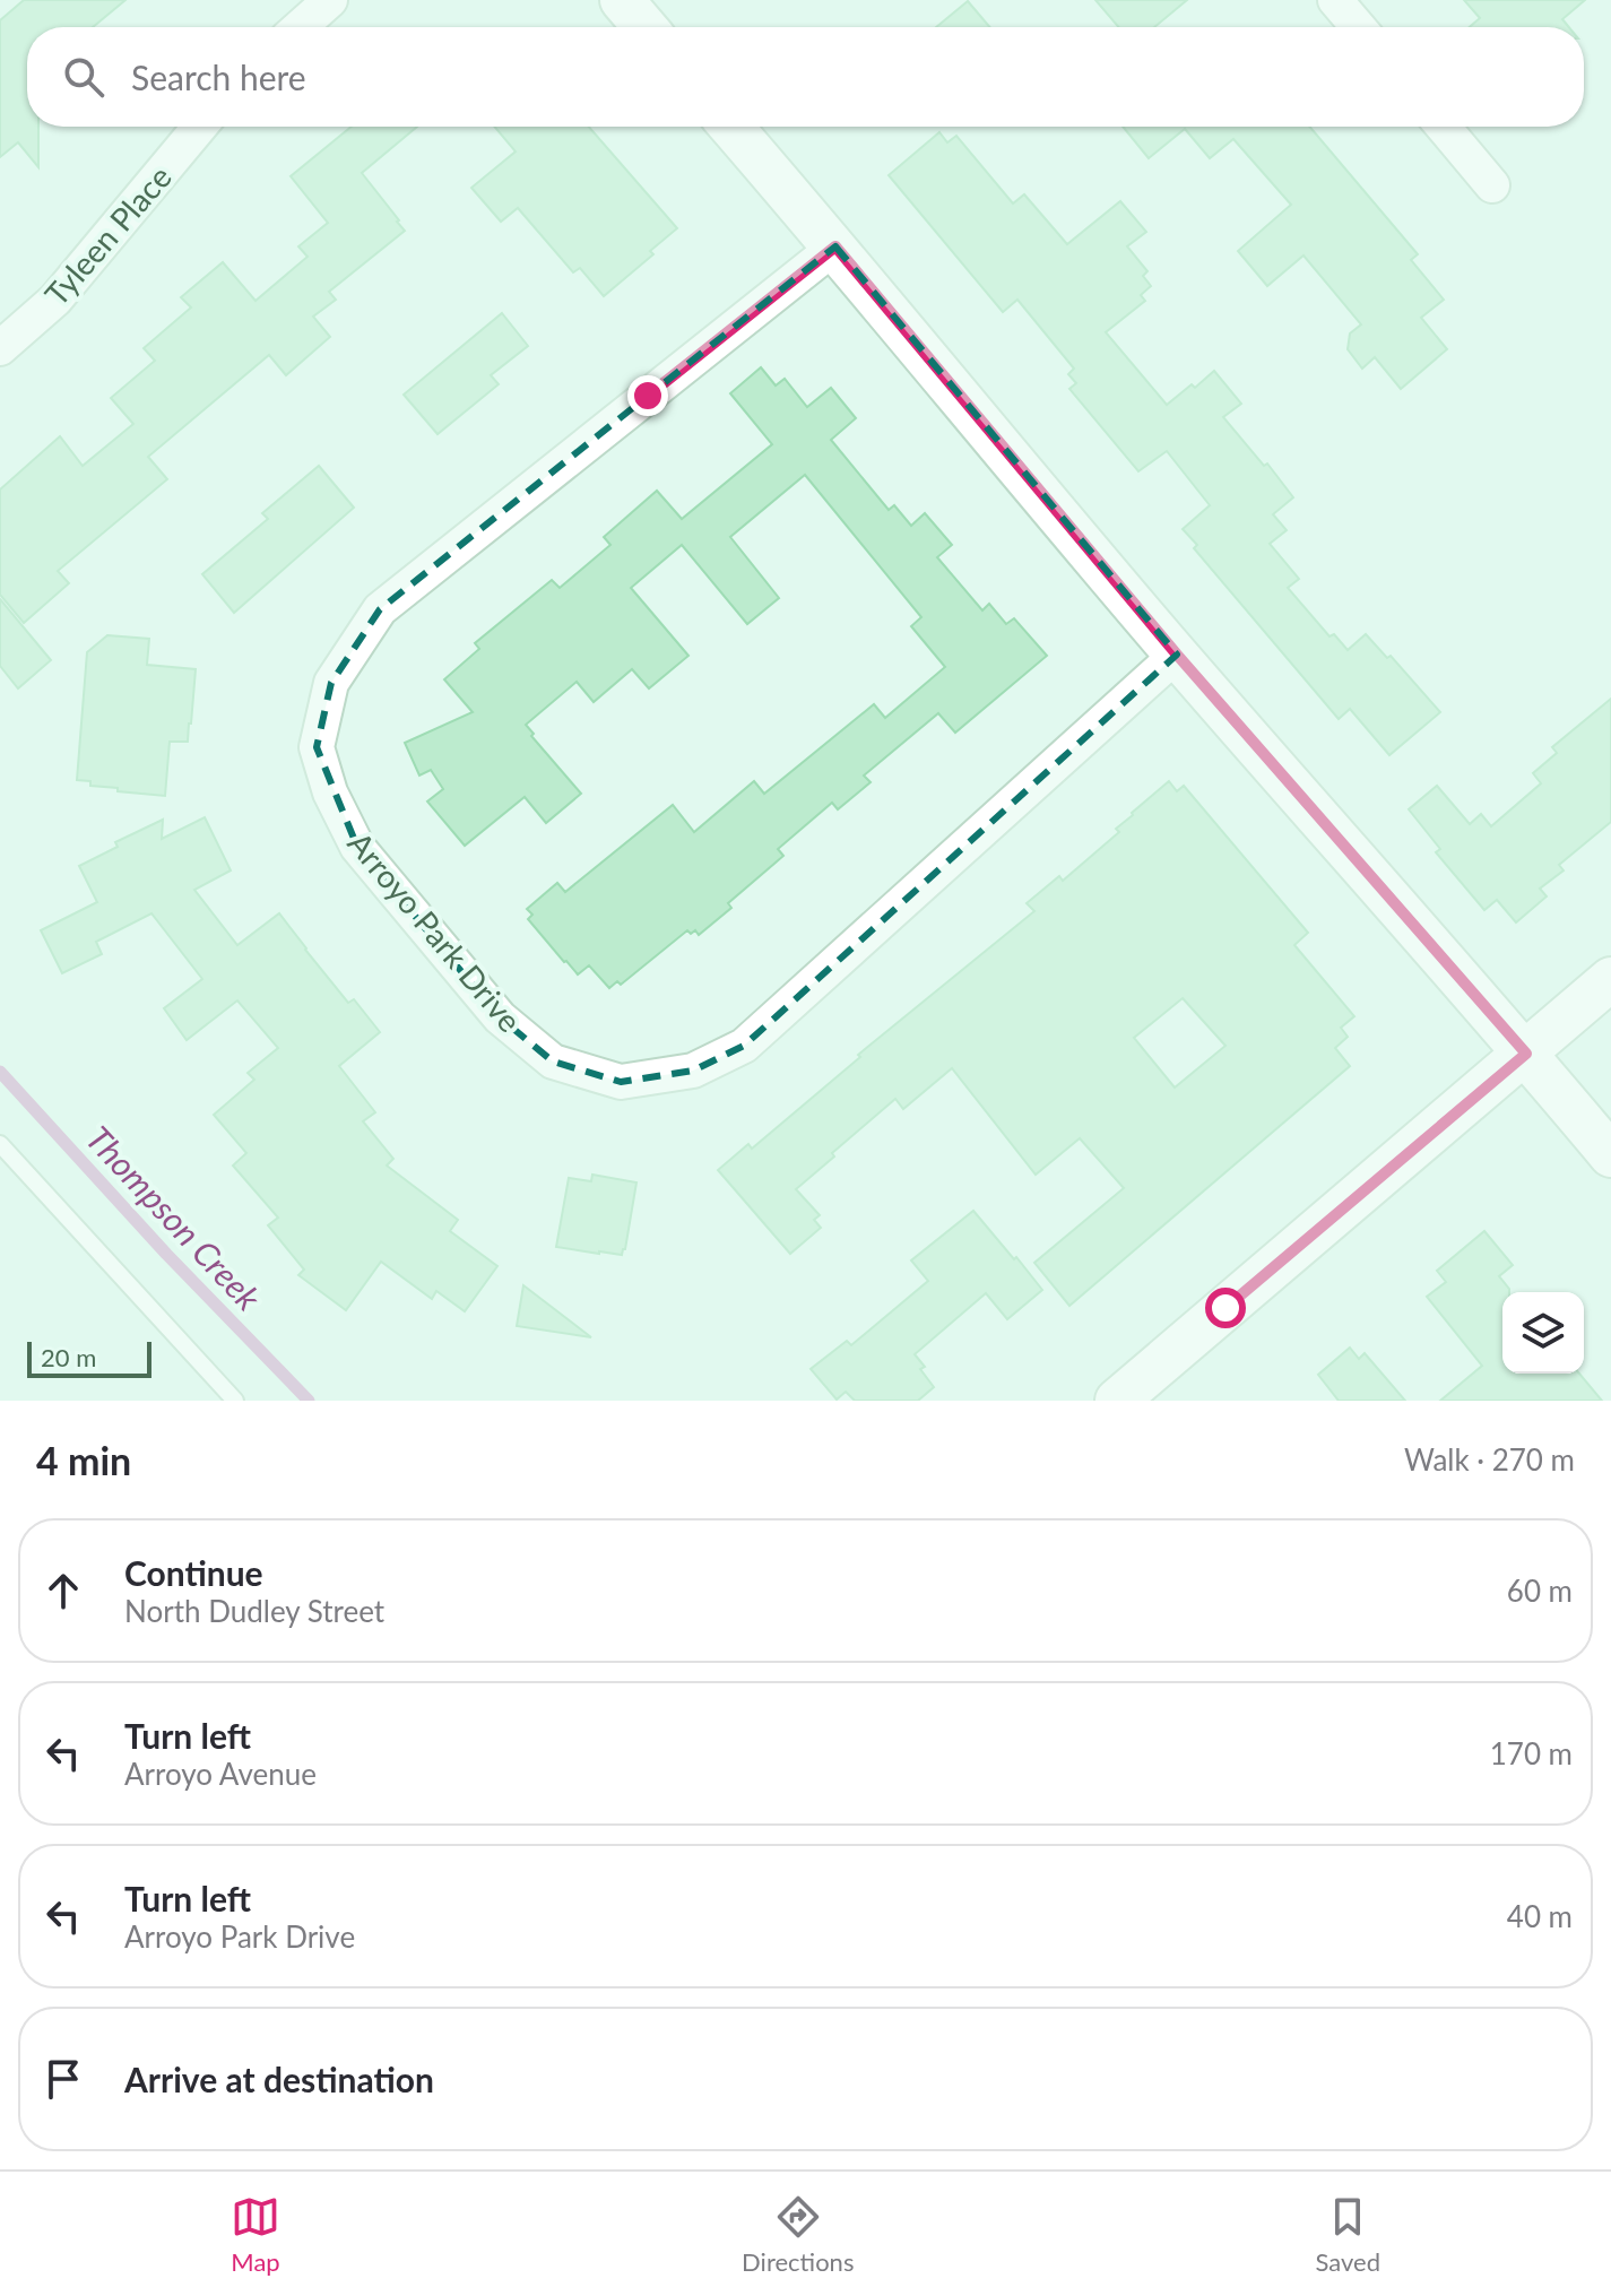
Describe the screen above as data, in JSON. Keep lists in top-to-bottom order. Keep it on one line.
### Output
{"streets":{"street":["Tyleen Place","Arroyo Park Drive"]},"water":["Thompson Creek"],"scale_bar":"20 m","page":{"search":"Search here","scale":"20 m","heading":["4 min","Walk · 270 m"],"list":[["Continue","North Dudley Street","60 m"],["Turn left","Arroyo Avenue","170 m"],["Turn left","Arroyo Park Drive","40 m"],"Arrive at destination"],"nav":["Map","Directions","Saved"]}}
